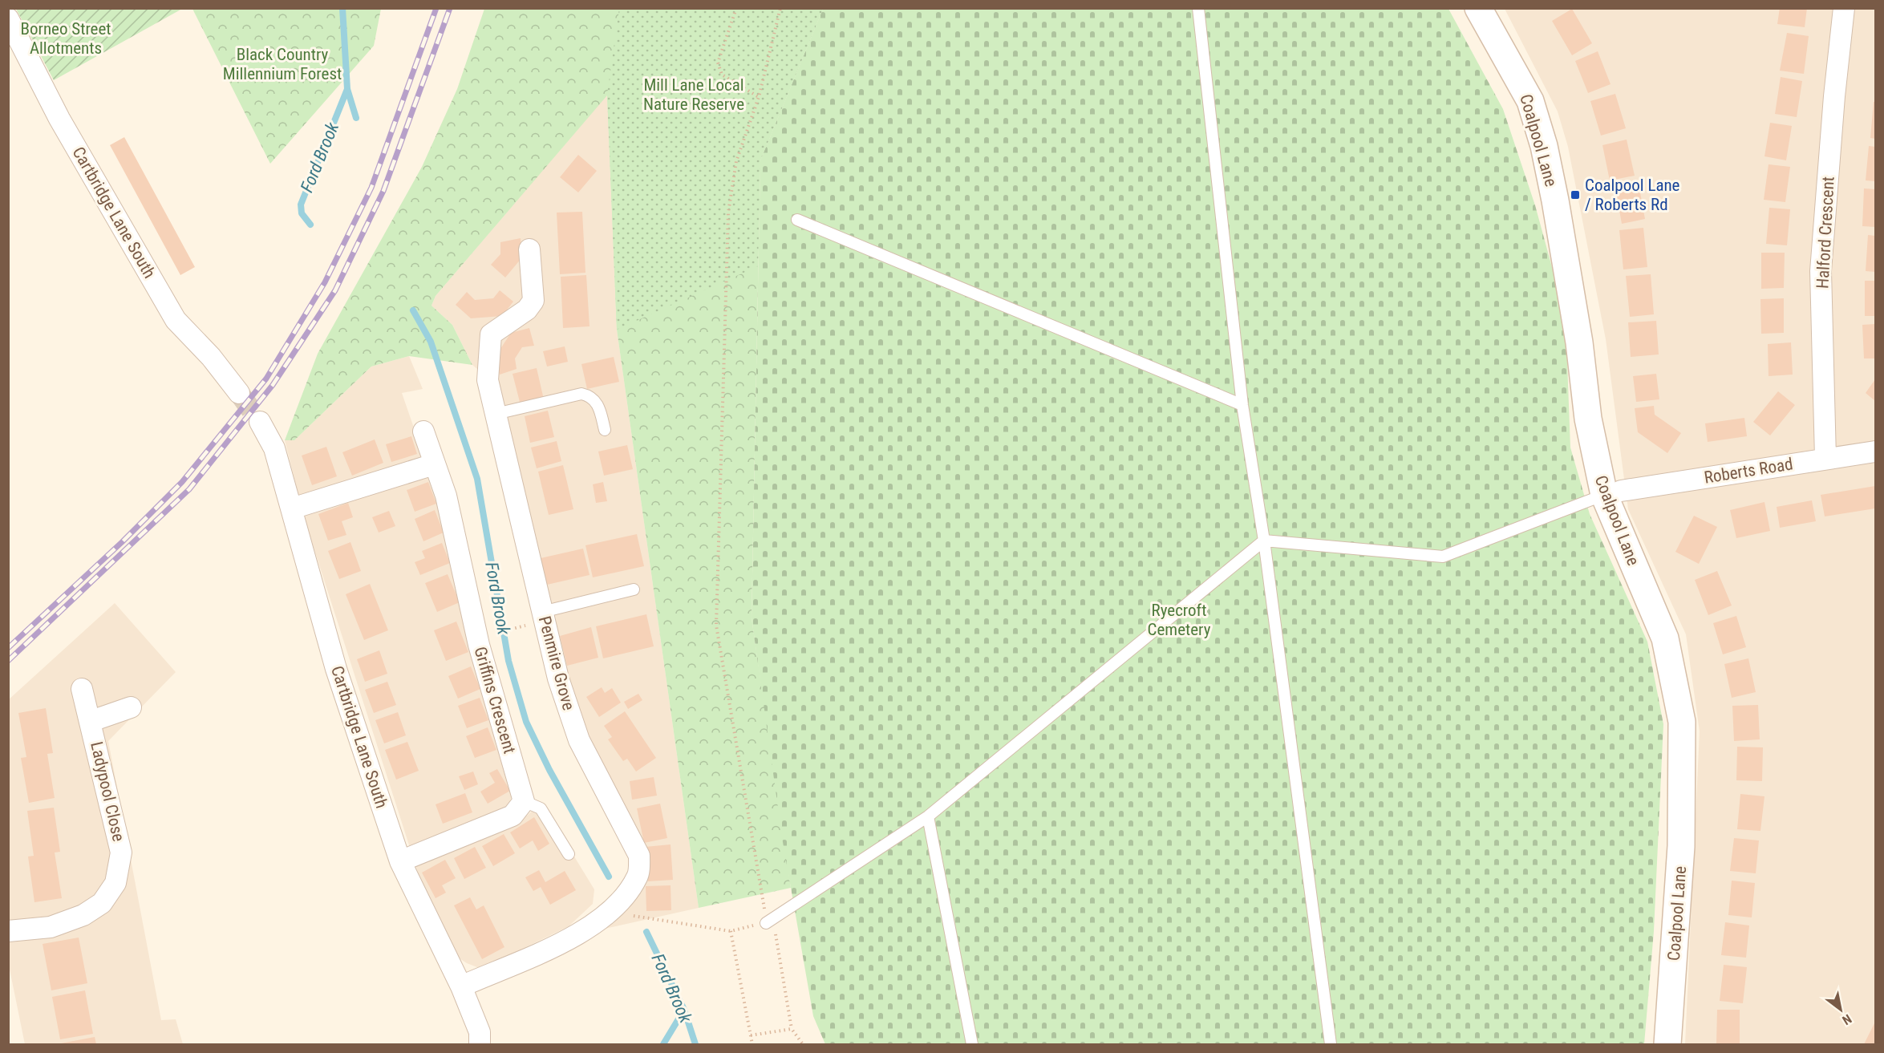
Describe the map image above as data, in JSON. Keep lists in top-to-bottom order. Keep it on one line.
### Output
{"streets":{"street":["Coalpool Lane","Cartbridge Lane South","Halford Crescent","Roberts Road","Penmire Grove","Griffins Crescent","Ladypool Close"]},"crossings":[["Coalpool Lane","Roberts Road"],["Cartbridge Lane South","Penmire Grove"],["Halford Crescent","Roberts Road"]],"water":["Ford Brook"],"parks":["Borneo Street Allotments","Black Country Millennium Forest","Mill Lane Local Nature Reserve","Ryecroft Cemetery"],"places":{"transit":["Coalpool Lane / Roberts Rd"]},"north":"bottom right"}
